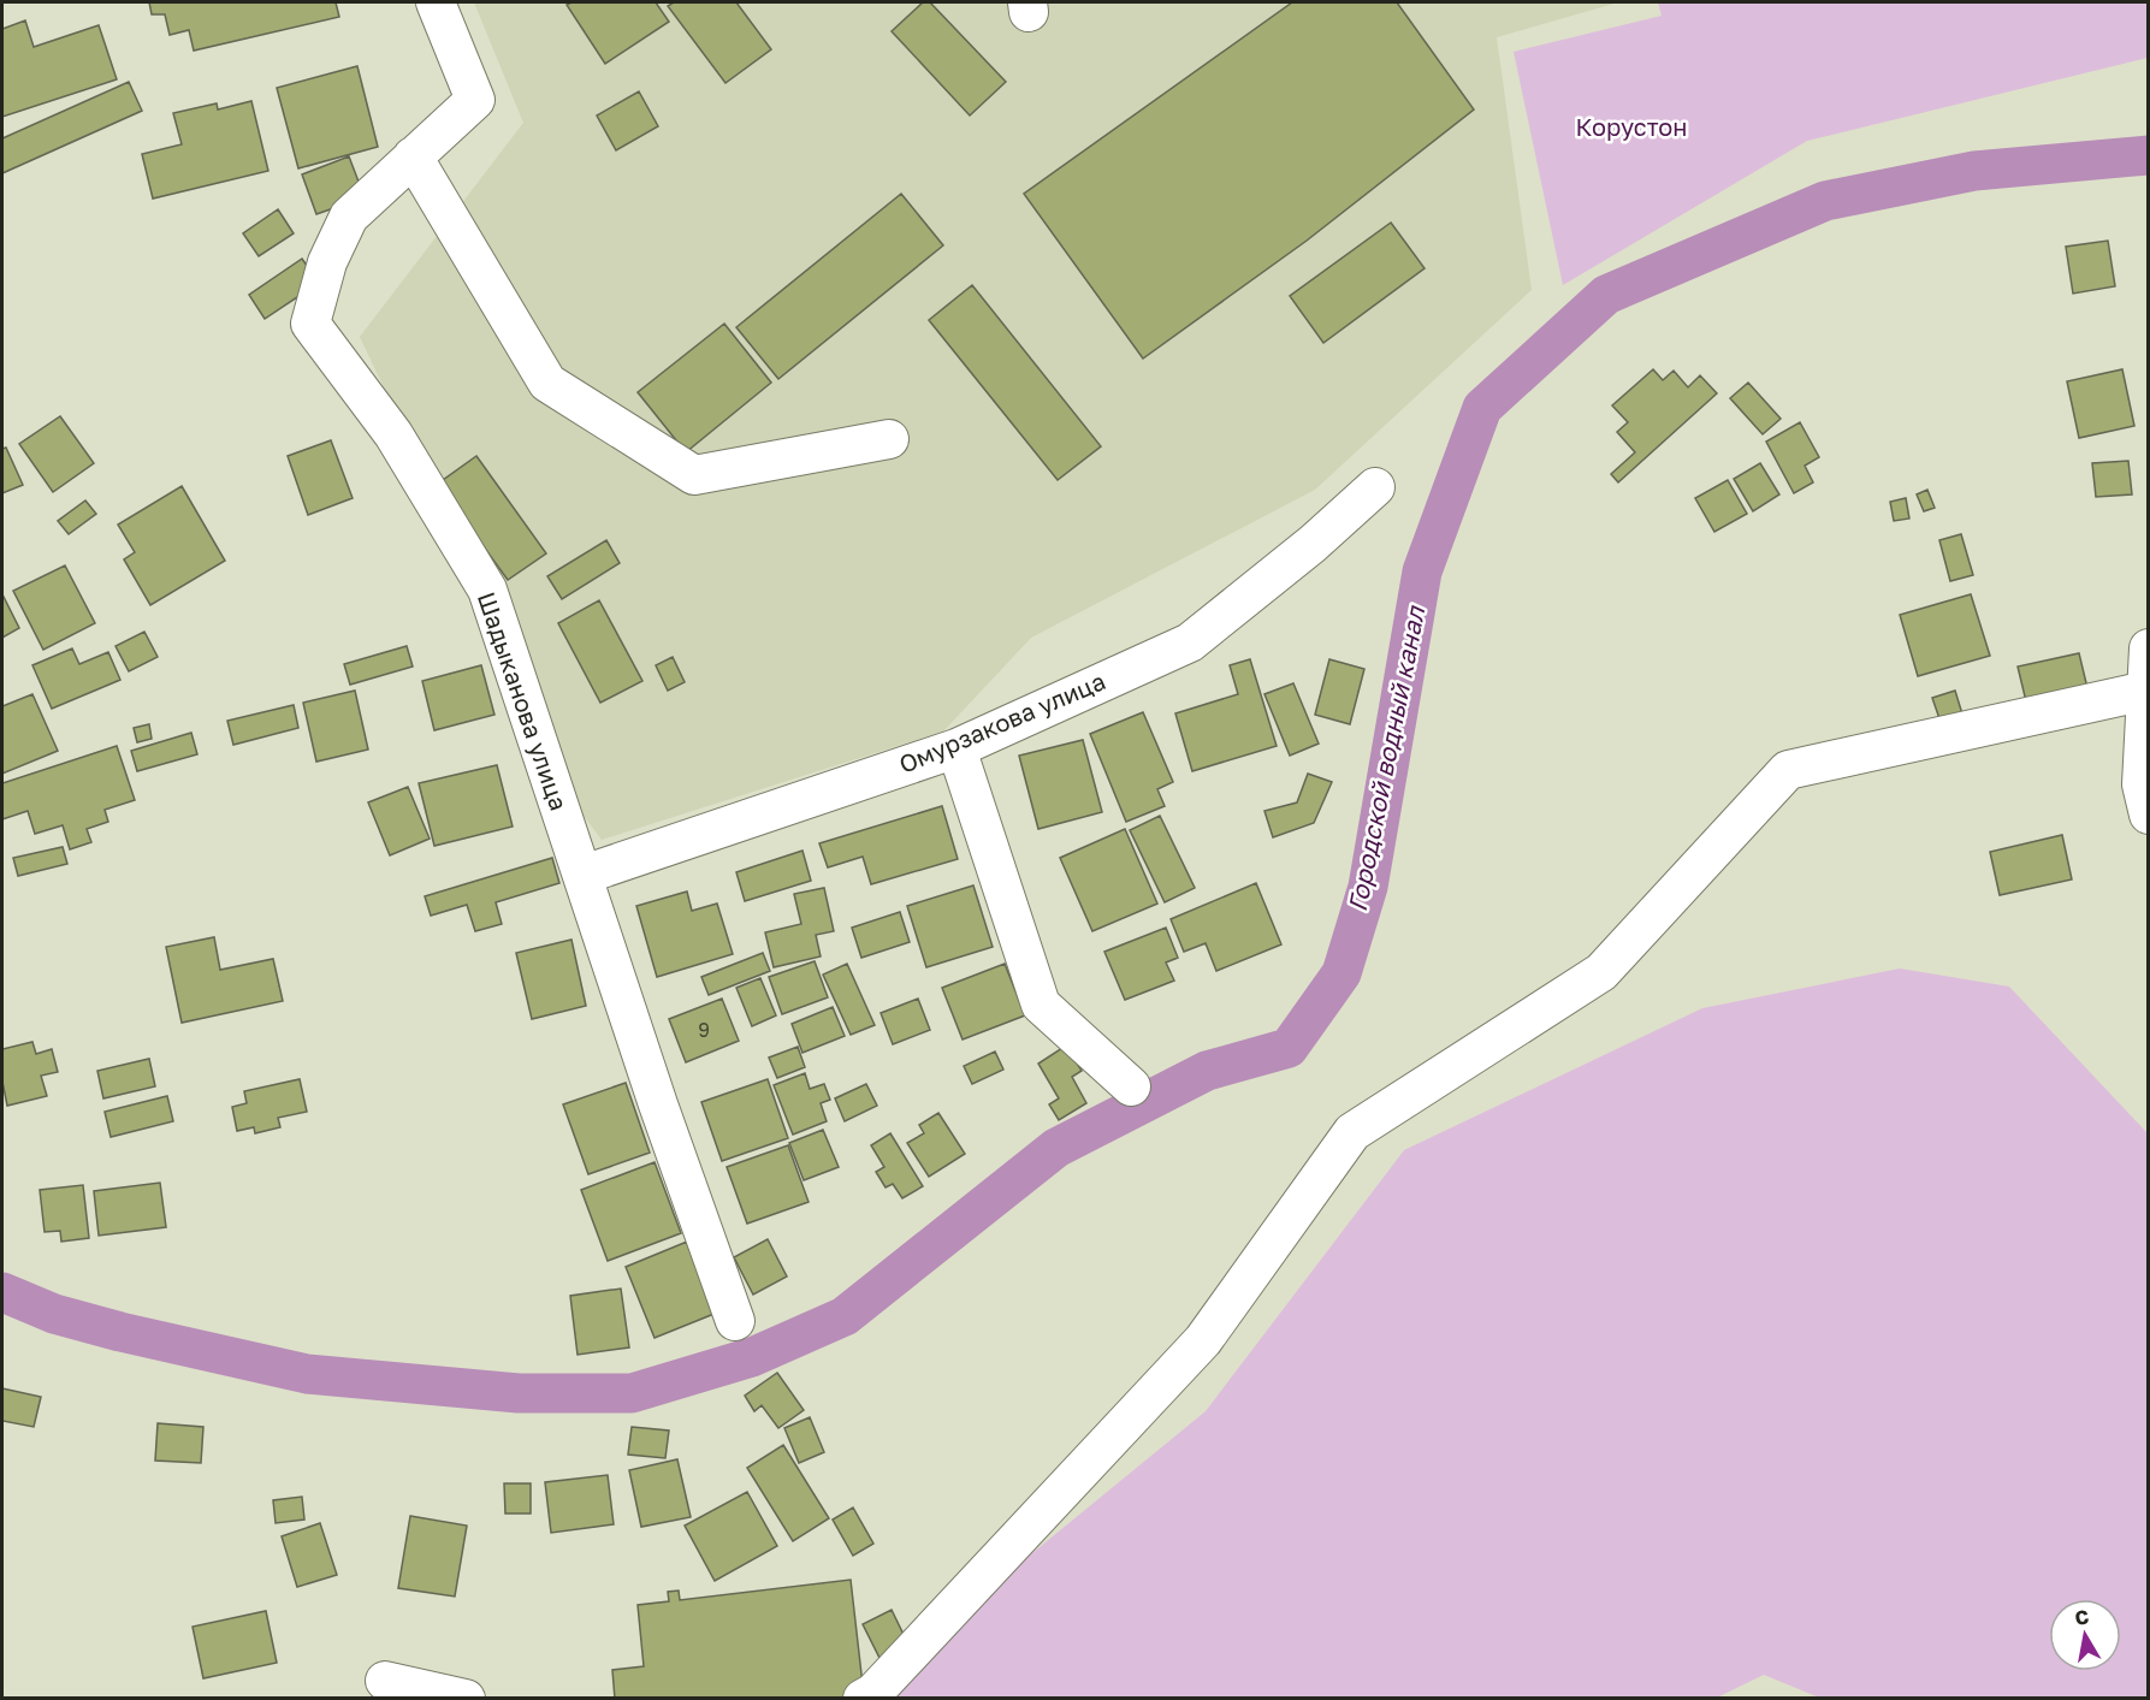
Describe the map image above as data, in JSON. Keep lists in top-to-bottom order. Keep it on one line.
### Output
{"streets":{"street":["Шадыканова улица","Омурзакова улица"]},"crossings":[["Шадыканова улица","Омурзакова улица"]],"water":["Городской водный канал"],"parks":["Корустон"],"house_numbers":["9"],"north":"top"}
